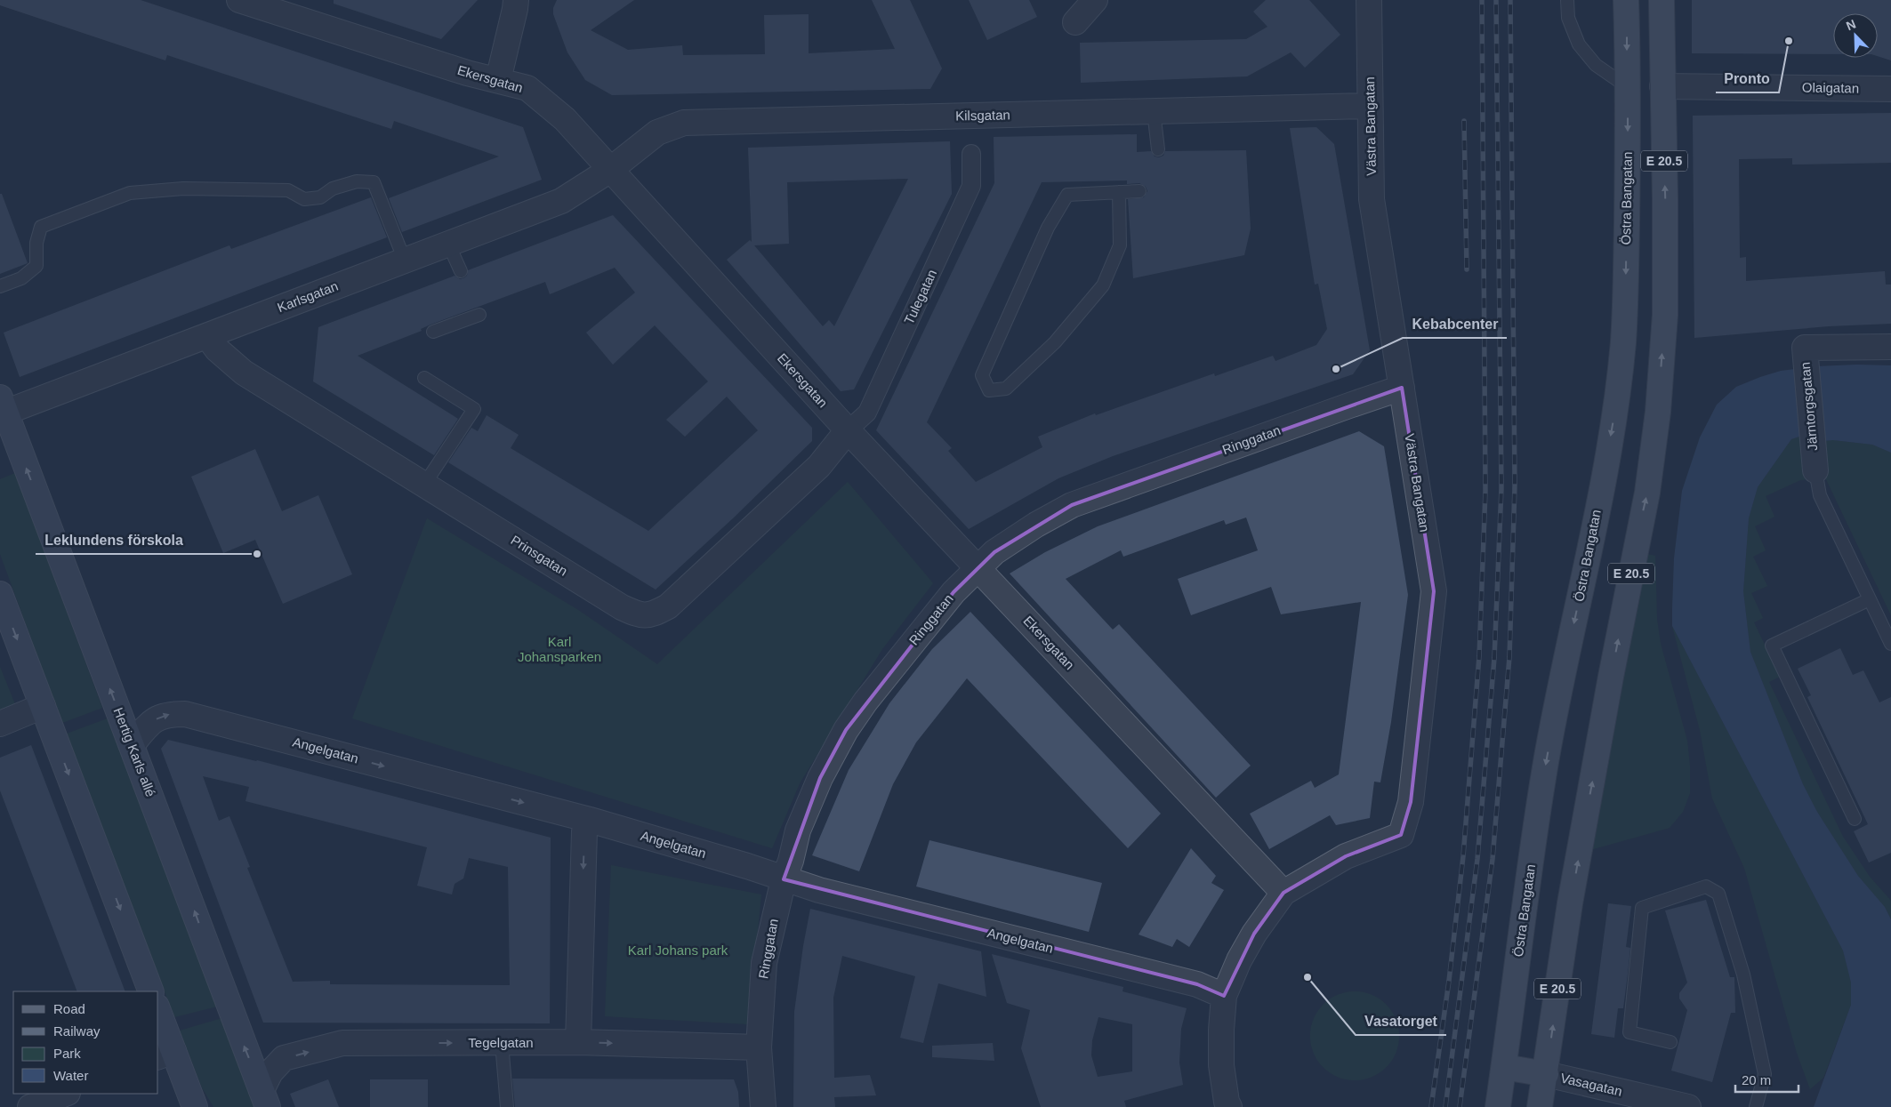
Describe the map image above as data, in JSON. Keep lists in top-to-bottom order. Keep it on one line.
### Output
{"streets":{"main road":["E 20.5","Östra Bangatan","Hertig Karls allé"],"street":["Ekersgatan","Olaigatan","Kilsgatan","Västra Bangatan","Karlsgatan","Tulegatan","Järntorgsgatan","Ringgatan","Prinsgatan","Angelgatan","Tegelgatan","Vasagatan"]},"crossings":[["Ekersgatan","Kilsgatan"],["Ekersgatan","Västra Bangatan"],["Ekersgatan","Karlsgatan"],["Ekersgatan","Tulegatan"],["Ekersgatan","Ringgatan"],["Ekersgatan","Prinsgatan"],["Olaigatan","E 20.5"],["Kilsgatan","Västra Bangatan"],["Kilsgatan","Karlsgatan"],["Västra Bangatan","Ringgatan"],["E 20.5","Vasagatan"],["Karlsgatan","Prinsgatan"],["Karlsgatan","Hertig Karls allé"],["Tulegatan","Prinsgatan"],["Ringgatan","Angelgatan"],["Ringgatan","Tegelgatan"],["Angelgatan","Hertig Karls allé"],["Hertig Karls allé","Tegelgatan"]],"one_way":["Angelgatan","Tegelgatan"],"parks":["Karl Johansparken","Karl Johans park"],"places":["Pronto","Kebabcenter","Leklundens förskola","Vasatorget"],"legend":["Road","Railway","Park","Water"],"scale_bar":"20 m","north":"top left"}
